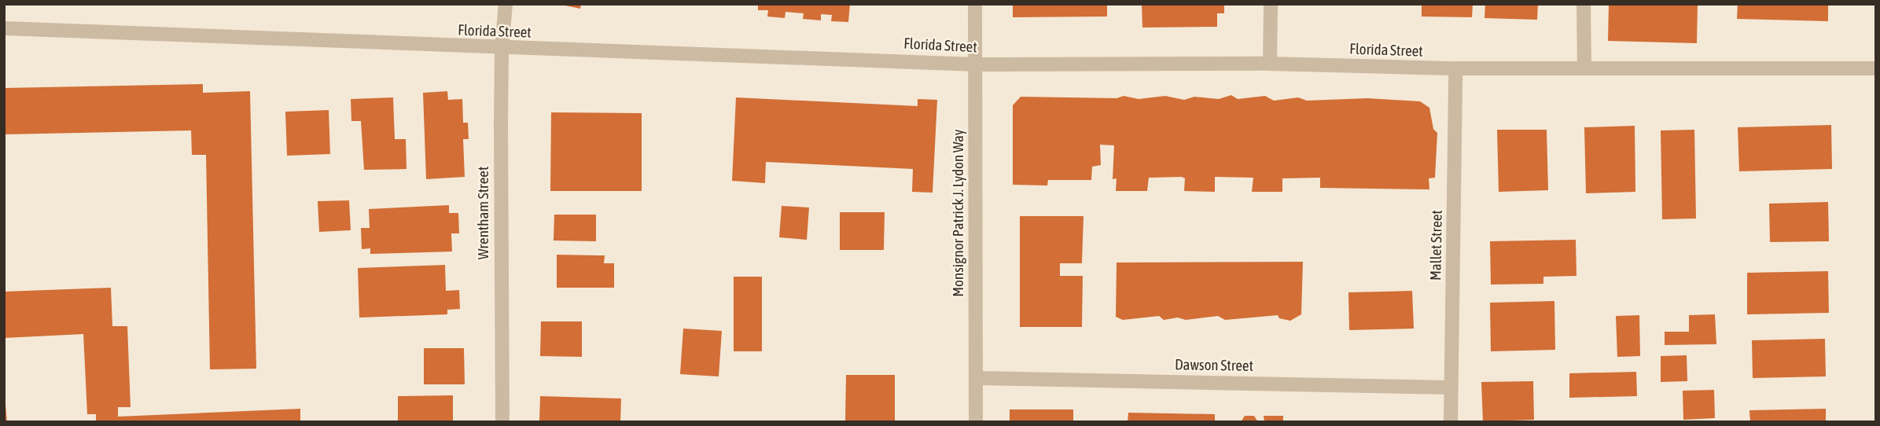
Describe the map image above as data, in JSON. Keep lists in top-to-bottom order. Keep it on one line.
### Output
{"streets":{"street":["Florida Street","Wrentham Street","Monsignor Patrick J. Lydon Way","Mallet Street","Dawson Street"]},"crossings":[["Florida Street","Wrentham Street"],["Florida Street","Monsignor Patrick J. Lydon Way"],["Florida Street","Mallet Street"],["Monsignor Patrick J. Lydon Way","Dawson Street"],["Mallet Street","Dawson Street"]]}
